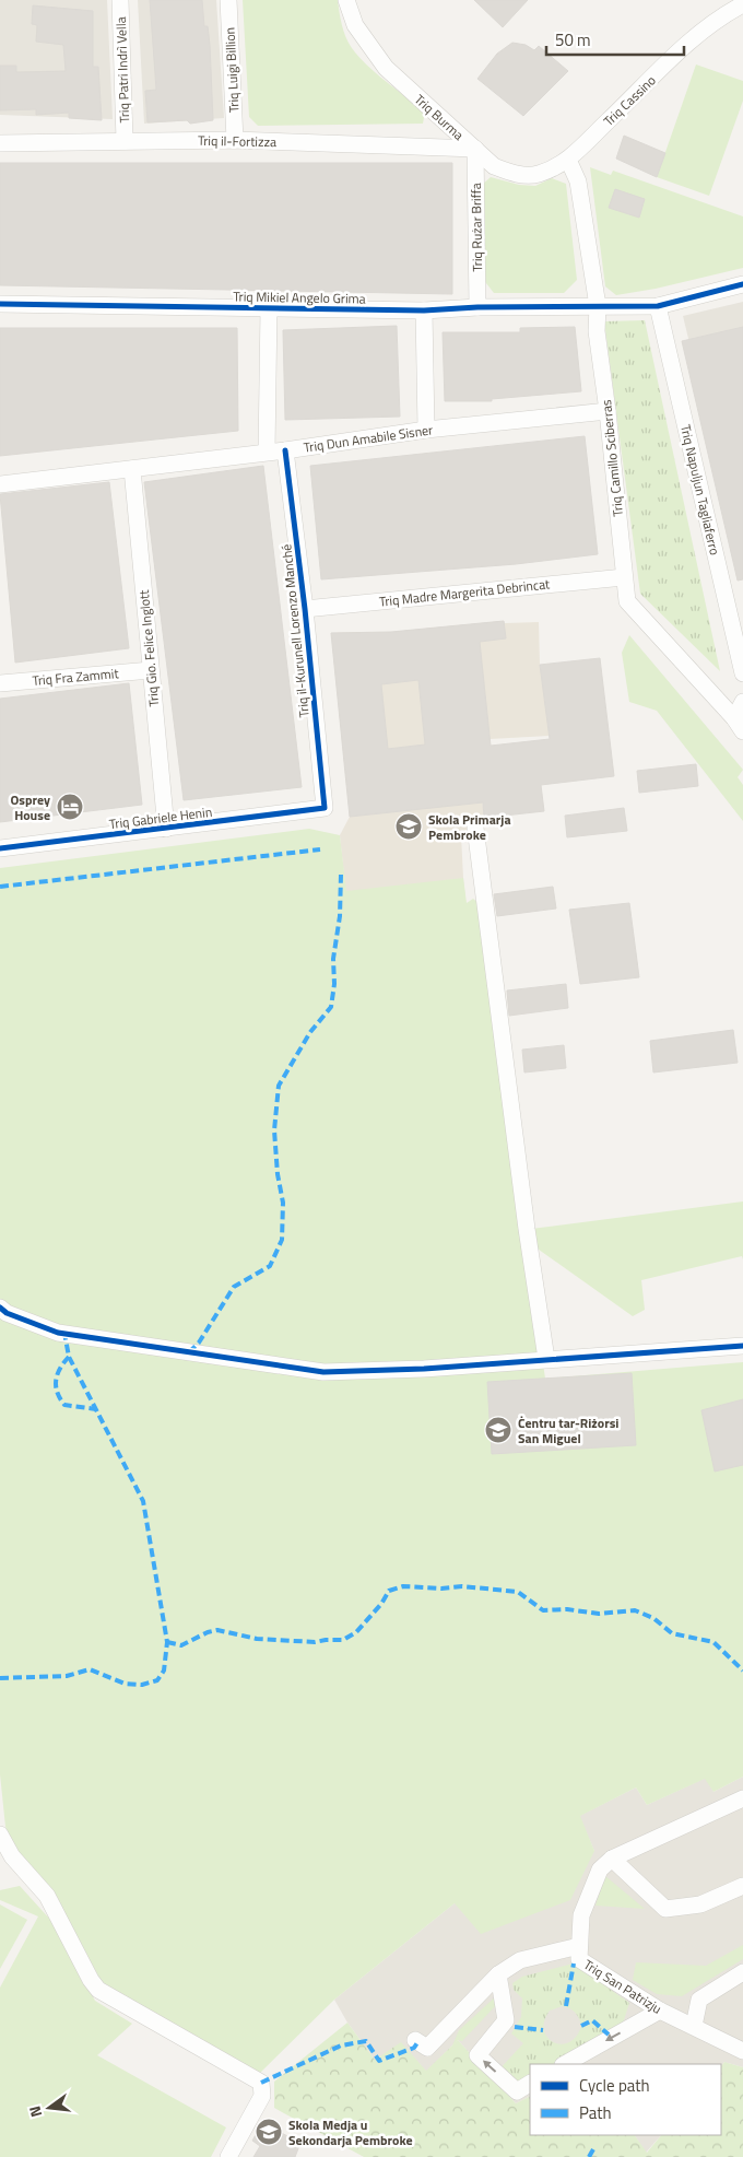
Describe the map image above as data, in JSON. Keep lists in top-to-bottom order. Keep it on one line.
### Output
{"streets":{"street":["Triq Patri Indrì Vella","Triq Luigi Billion","Triq Cassino","Triq Burma","Triq il-Fortizza","Triq Rużar Briffa","Triq Mikiel Angelo Grima","Triq Dun Amabile Sisner","Triq Camillo Sciberras","Triq Napuljun Tagliaferro","Triq Madre Margerita Debrincat","Triq il-Kurunell Lorenzo Manché","Triq Gio. Felice Inglott","Triq Fra Zammit","Triq Gabriele Henin","Triq San Patrizju"]},"crossings":[["Triq Patri Indrì Vella","Triq il-Fortizza"],["Triq Luigi Billion","Triq il-Fortizza"],["Triq Cassino","Triq Burma"],["Triq Cassino","Triq Camillo Sciberras"],["Triq Burma","Triq il-Fortizza"],["Triq Burma","Triq Rużar Briffa"],["Triq Burma","Triq Camillo Sciberras"],["Triq il-Fortizza","Triq Rużar Briffa"],["Triq Rużar Briffa","Triq Mikiel Angelo Grima"],["Triq Mikiel Angelo Grima","Triq Camillo Sciberras"],["Triq Mikiel Angelo Grima","Triq Napuljun Tagliaferro"],["Triq Dun Amabile Sisner","Triq Camillo Sciberras"],["Triq Dun Amabile Sisner","Triq il-Kurunell Lorenzo Manché"],["Triq Dun Amabile Sisner","Triq Gio. Felice Inglott"],["Triq Camillo Sciberras","Triq Madre Margerita Debrincat"],["Triq Madre Margerita Debrincat","Triq il-Kurunell Lorenzo Manché"],["Triq il-Kurunell Lorenzo Manché","Triq Gabriele Henin"],["Triq Gio. Felice Inglott","Triq Fra Zammit"],["Triq Gio. Felice Inglott","Triq Gabriele Henin"]],"places":{"hotel":["Osprey House"],"school or university":["Skola Primarja Pembroke","Ċentru tar-Riżorsi San Miguel","Skola Medja u Sekondarja Pembroke"]},"legend":["Cycle path","Path"],"scale_bar":"50 m","north":"left"}
